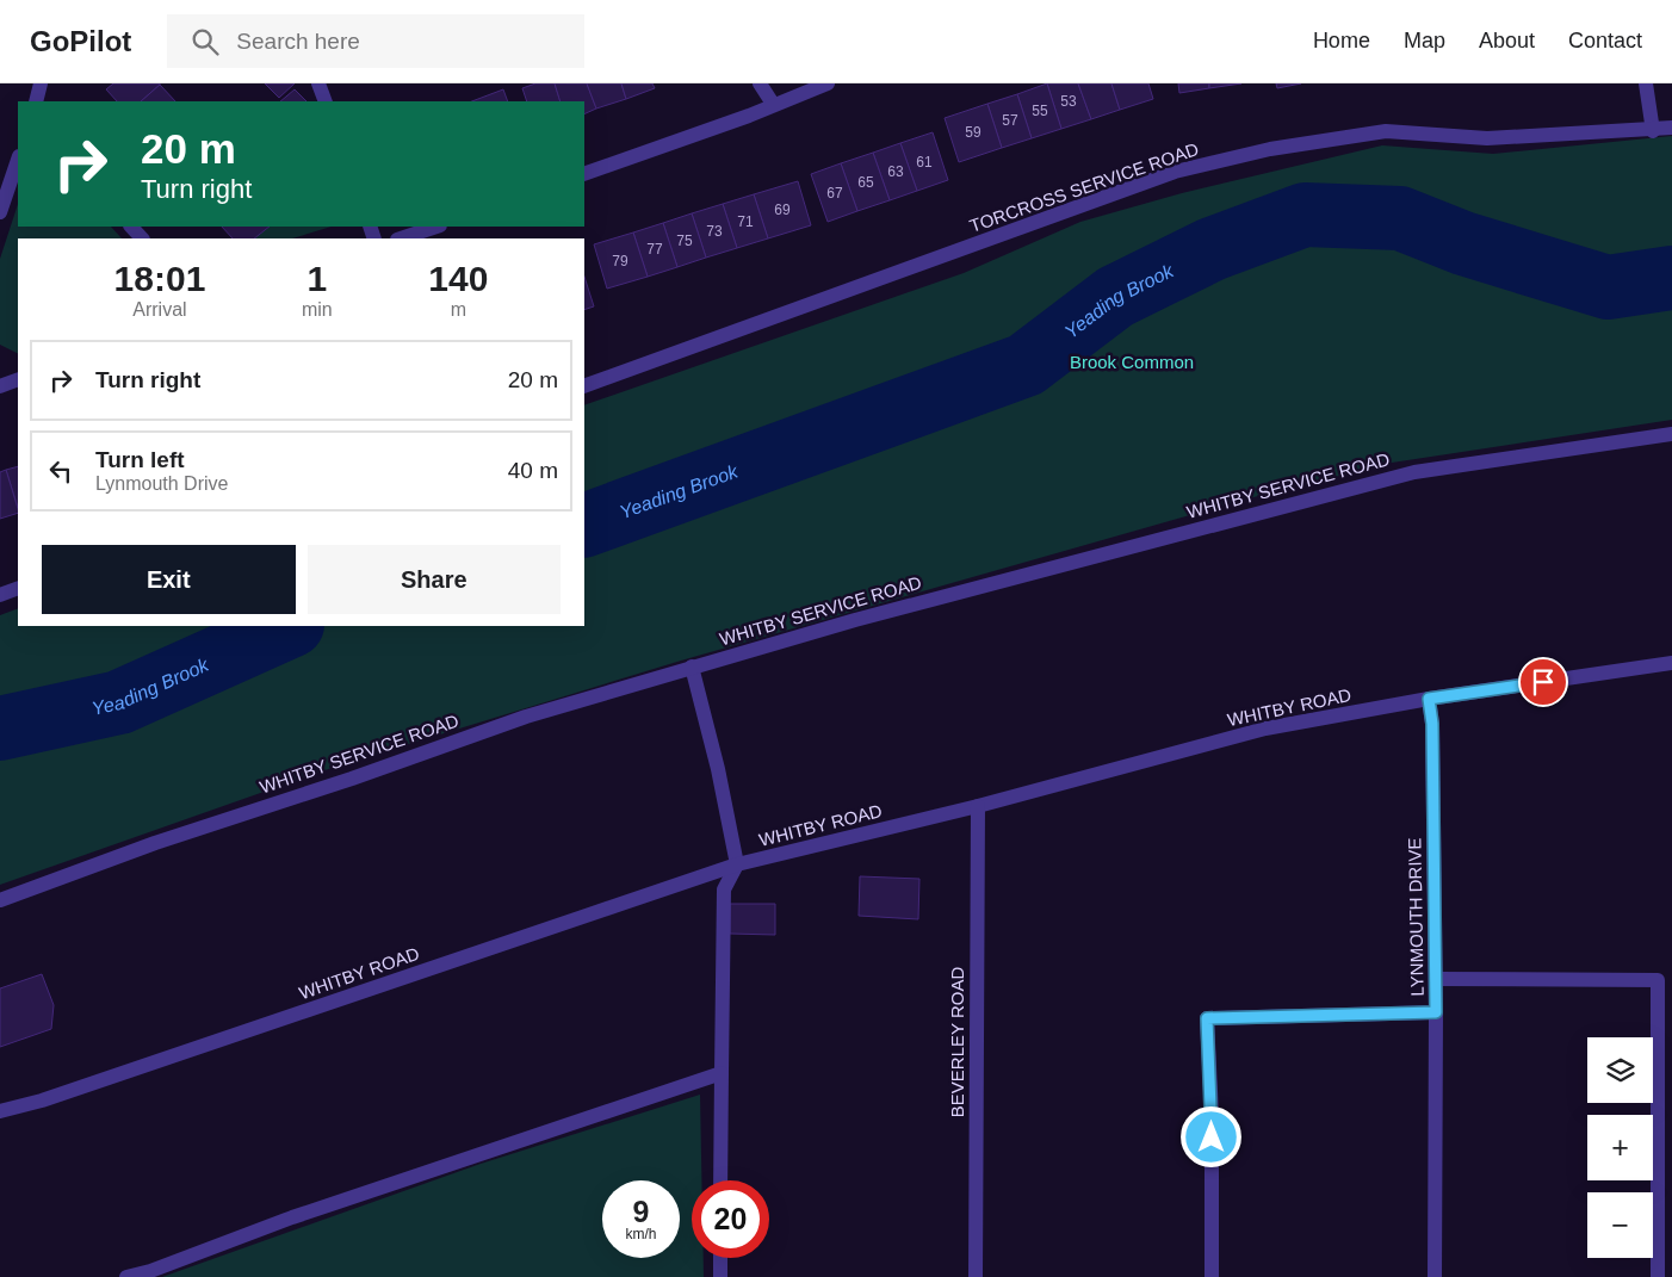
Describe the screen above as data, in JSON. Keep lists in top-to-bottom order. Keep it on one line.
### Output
{"streets":{"street":["TORCROSS SERVICE ROAD","WHITBY SERVICE ROAD","WHITBY ROAD","LYNMOUTH DRIVE","BEVERLEY ROAD"]},"crossings":[["WHITBY ROAD","LYNMOUTH DRIVE"],["WHITBY ROAD","BEVERLEY ROAD"]],"water":["Yeading Brook"],"parks":["Brook Common"],"house_numbers":["53","55","57","59","61","63","65","67","69","71","73","75","77","79"],"page":{"header":"GoPilot","search":"Search here","nav":["Home","Map","About","Contact"],"turn":["20 m","Turn right"],"eta":["18:01","Arrival","1","min","140","m"],"list":[{"name":"Turn right","value":"20 m"},{"name":"Turn left","note":"Lynmouth Drive","value":"40 m"}],"buttons":["Exit","Share"],"map_buttons":["+","−"],"speed":"9 km/h","limit":"20"}}
